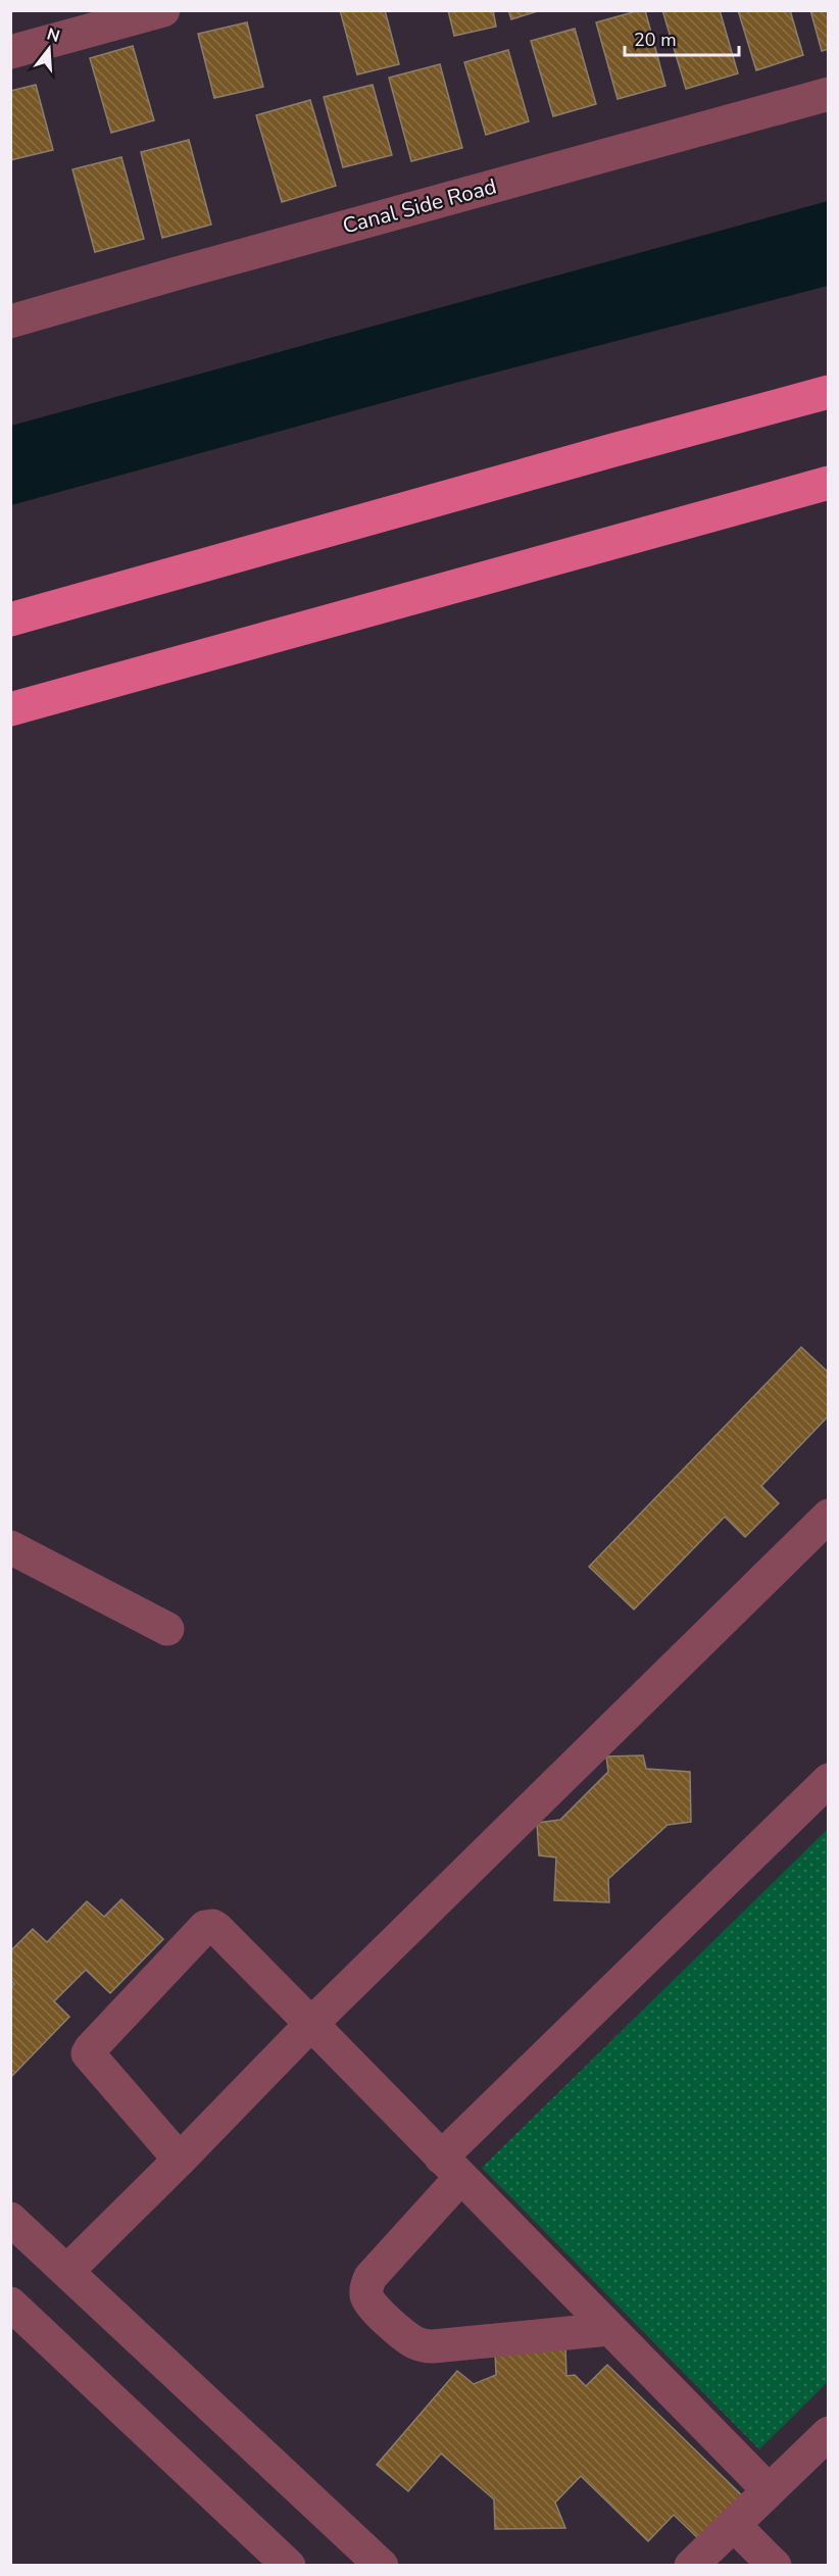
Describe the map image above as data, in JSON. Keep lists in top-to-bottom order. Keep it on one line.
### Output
{"streets":{"street":["Canal Side Road"]},"scale_bar":"20 m","north":"top"}
